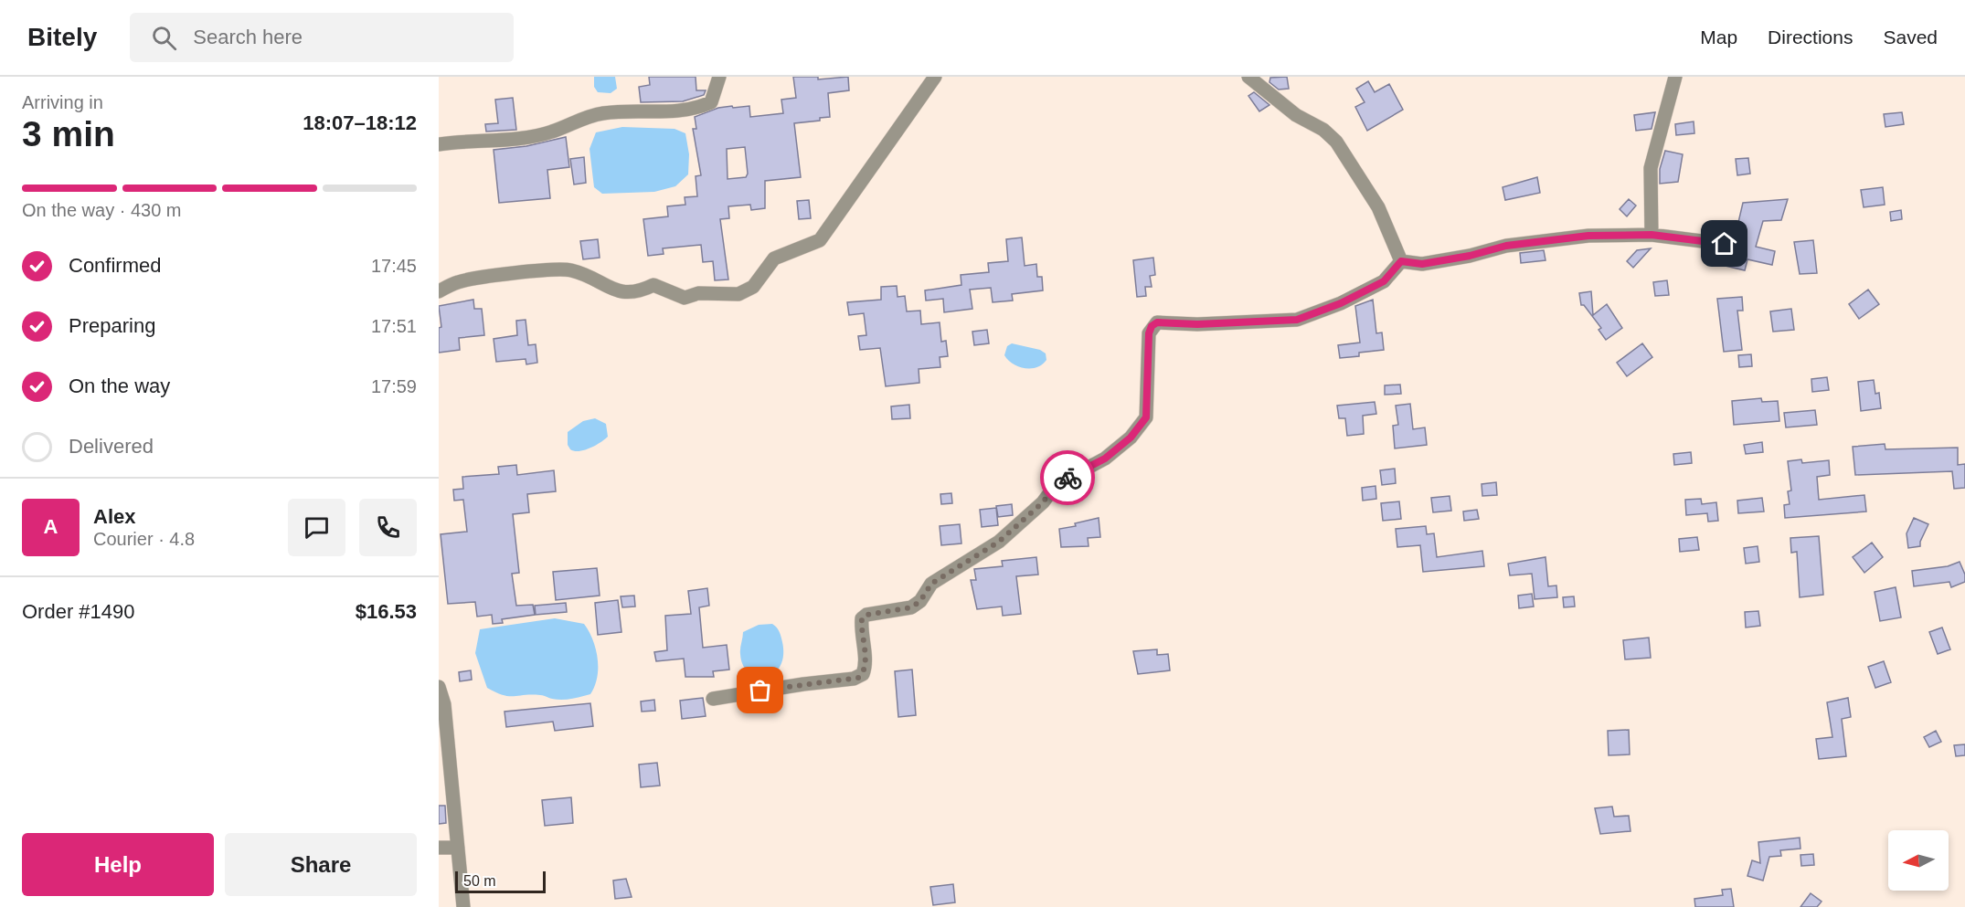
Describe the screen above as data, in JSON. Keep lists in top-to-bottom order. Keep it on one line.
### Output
{"scale_bar":"50 m","north":"left","page":{"header":"Bitely","search":"Search here","nav":["Map","Directions","Saved"],"heading":["3 min","Arriving in","18:07–18:12"],"panel":["Alex","Courier · 4.8","Order #1490","$16.53"],"bar":"On the way · 430 m","list":[["Confirmed","17:45"],["Preparing","17:51"],["On the way","17:59"],"Delivered"],"round":"A","buttons":["Help","Share"],"scale":"50 m"}}
